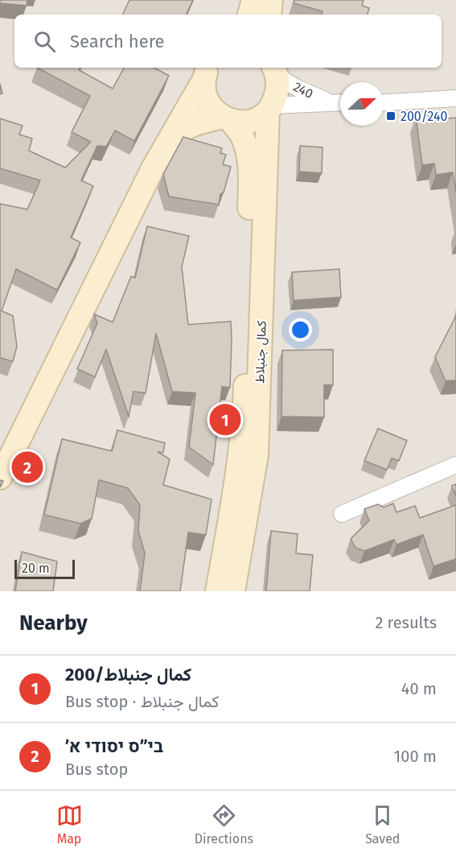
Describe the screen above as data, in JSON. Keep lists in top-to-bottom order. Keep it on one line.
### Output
{"streets":{"main road":["كمال جنبلاط"],"street":["240"]},"crossings":[["240","كمال جنبلاط"]],"places":{"transit":["200/240"]},"scale_bar":"20 m","north":"right","page":{"search":"Search here","pins":["1","2"],"scale":"20 m","heading":["Nearby","2 results"],"list":[{"mark":"1","name":"200/كمال جنبلاط","note":"Bus stop · كمال جنبلاط","value":"40 m"},{"mark":"2","name":"בי״ס יסודי א׳","note":"Bus stop","value":"100 m"}],"nav":["Map","Directions","Saved"]}}
